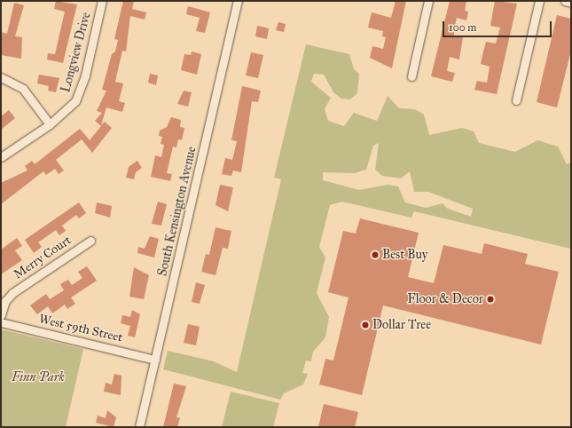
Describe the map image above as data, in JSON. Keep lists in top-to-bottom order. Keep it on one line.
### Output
{"streets":{"street":["Longview Drive","South Kensington Avenue","Merry Court","West 59th Street"]},"crossings":[["South Kensington Avenue","West 59th Street"]],"parks":["Finn Park"],"places":["Best Buy","Floor & Decor","Dollar Tree"],"scale_bar":"100 m"}
